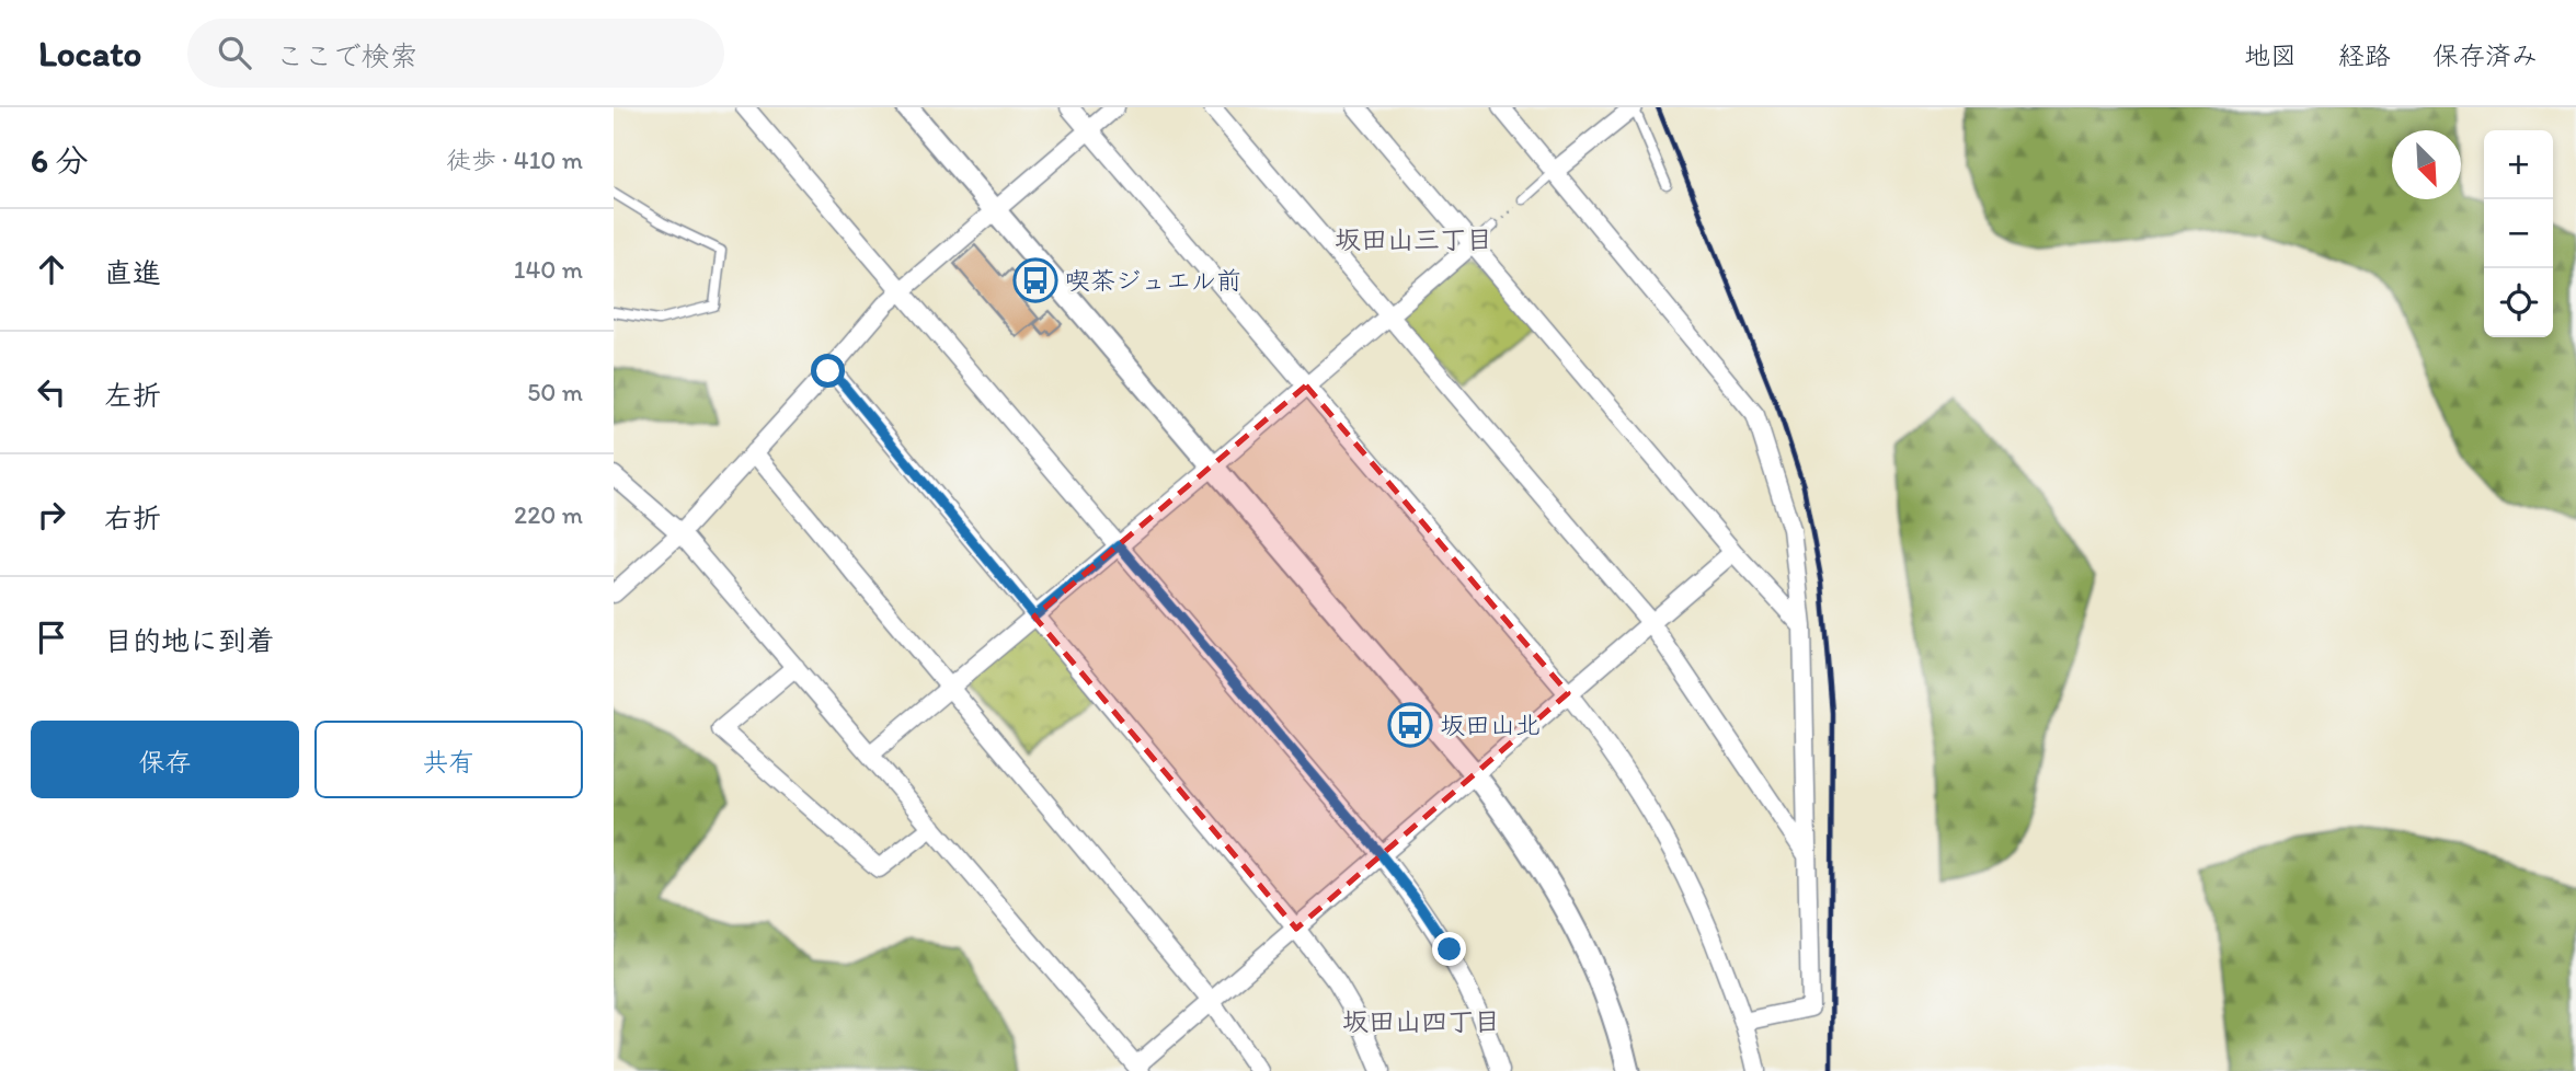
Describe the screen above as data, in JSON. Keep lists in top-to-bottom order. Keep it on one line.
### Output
{"districts":["坂田山三丁目","坂田山四丁目"],"places":{"bus stop":["喫茶ジュエル前","坂田山北"]},"north":"bottom right","page":{"header":"Locato","search":"ここで検索","nav":["地図","経路","保存済み"],"heading":["6 分","徒歩 · 410 m"],"map_buttons":["+","−"],"list":[["直進","140 m"],["左折","50 m"],["右折","220 m"],"目的地に到着"],"buttons":["保存","共有"]}}
